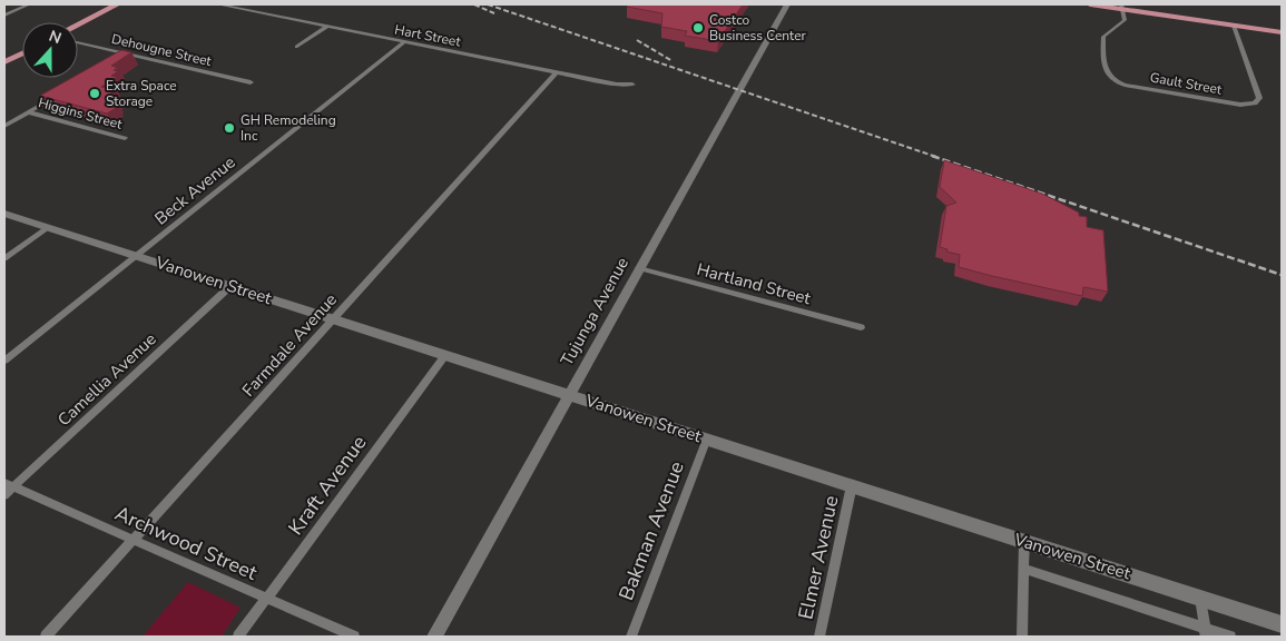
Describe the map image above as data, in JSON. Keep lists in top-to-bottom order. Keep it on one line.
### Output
{"streets":{"main road":["Vanowen Street"],"street":["Hart Street","Dehougne Street","Gault Street","Higgins Street","Beck Avenue","Hartland Street","Tujunga Avenue","Farmdale Avenue","Camellia Avenue","Kraft Avenue","Bakman Avenue","Archwood Street","Elmer Avenue"]},"crossings":[["Hart Street","Beck Avenue"],["Hart Street","Farmdale Avenue"],["Beck Avenue","Vanowen Street"],["Vanowen Street","Tujunga Avenue"],["Vanowen Street","Farmdale Avenue"],["Vanowen Street","Camellia Avenue"],["Vanowen Street","Kraft Avenue"],["Vanowen Street","Bakman Avenue"],["Vanowen Street","Elmer Avenue"],["Hartland Street","Tujunga Avenue"],["Farmdale Avenue","Archwood Street"],["Camellia Avenue","Archwood Street"],["Kraft Avenue","Archwood Street"]],"places":["Costco Business Center","Extra Space Storage","GH Remodeling Inc"],"north":"top"}
